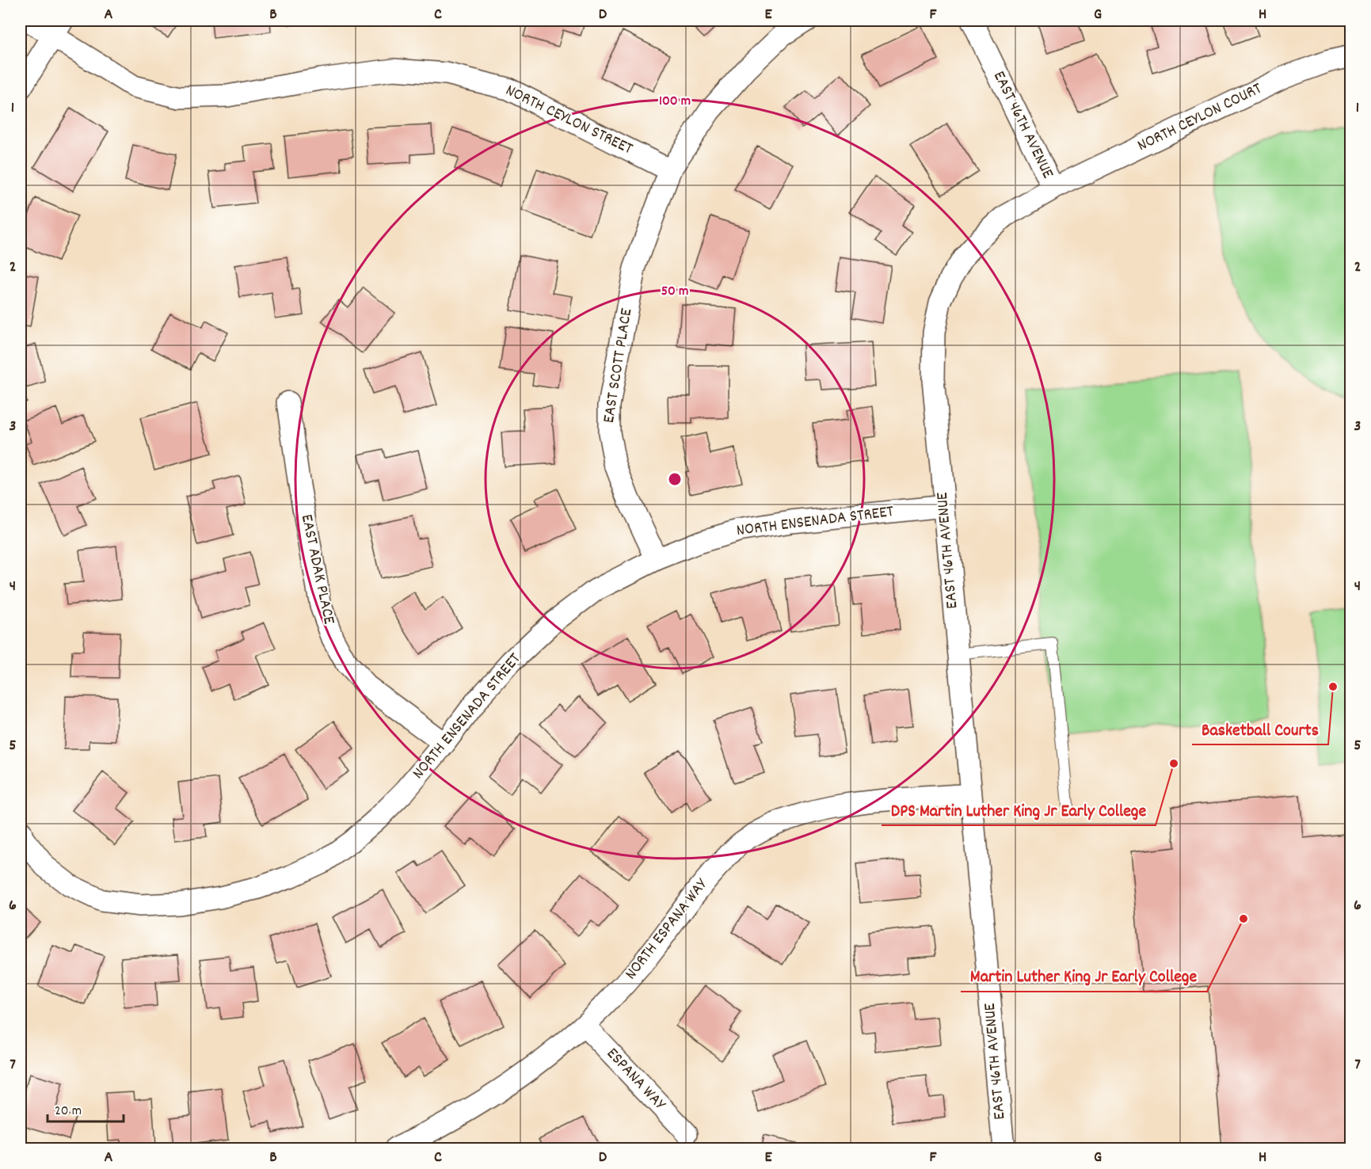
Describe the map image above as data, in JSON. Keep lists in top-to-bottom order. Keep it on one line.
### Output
{"streets":{"street":["NORTH CEYLON COURT","NORTH CEYLON STREET","EAST 46TH AVENUE","EAST SCOTT PLACE","NORTH ENSENADA STREET","EAST ADAK PLACE","NORTH ESPANA WAY","ESPANA WAY"]},"crossings":[["NORTH CEYLON COURT","EAST 46TH AVENUE"],["NORTH CEYLON STREET","EAST SCOTT PLACE"],["EAST 46TH AVENUE","NORTH ENSENADA STREET"],["EAST 46TH AVENUE","NORTH ESPANA WAY"],["EAST SCOTT PLACE","NORTH ENSENADA STREET"],["NORTH ENSENADA STREET","EAST ADAK PLACE"],["NORTH ESPANA WAY","ESPANA WAY"]],"places":["Basketball Courts","DPS Martin Luther King Jr Early College","Martin Luther King Jr Early College"],"scale_bar":"20 m","grid":{"columns":["A","B","C","D","E","F","G","H"],"rows":["1","2","3","4","5","6","7"]},"rings":["100 m","50 m"]}
